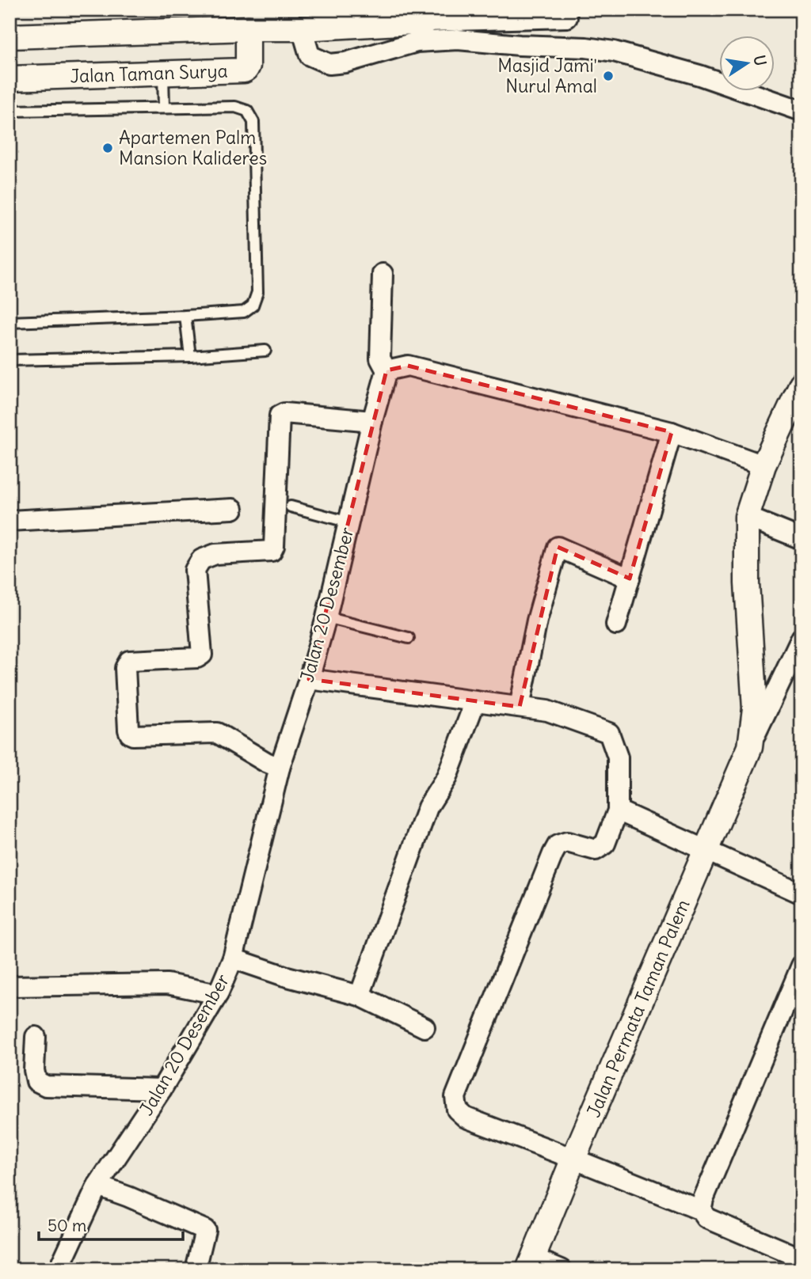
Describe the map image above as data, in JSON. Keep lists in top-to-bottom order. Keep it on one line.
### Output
{"streets":{"street":["Jalan Taman Surya","Jalan 20 Desember","Jalan Permata Taman Palem"]},"places":["Masjid Jami' Nurul Amal","Apartemen Palm Mansion Kalideres"],"scale_bar":"50 m","north":"right"}
